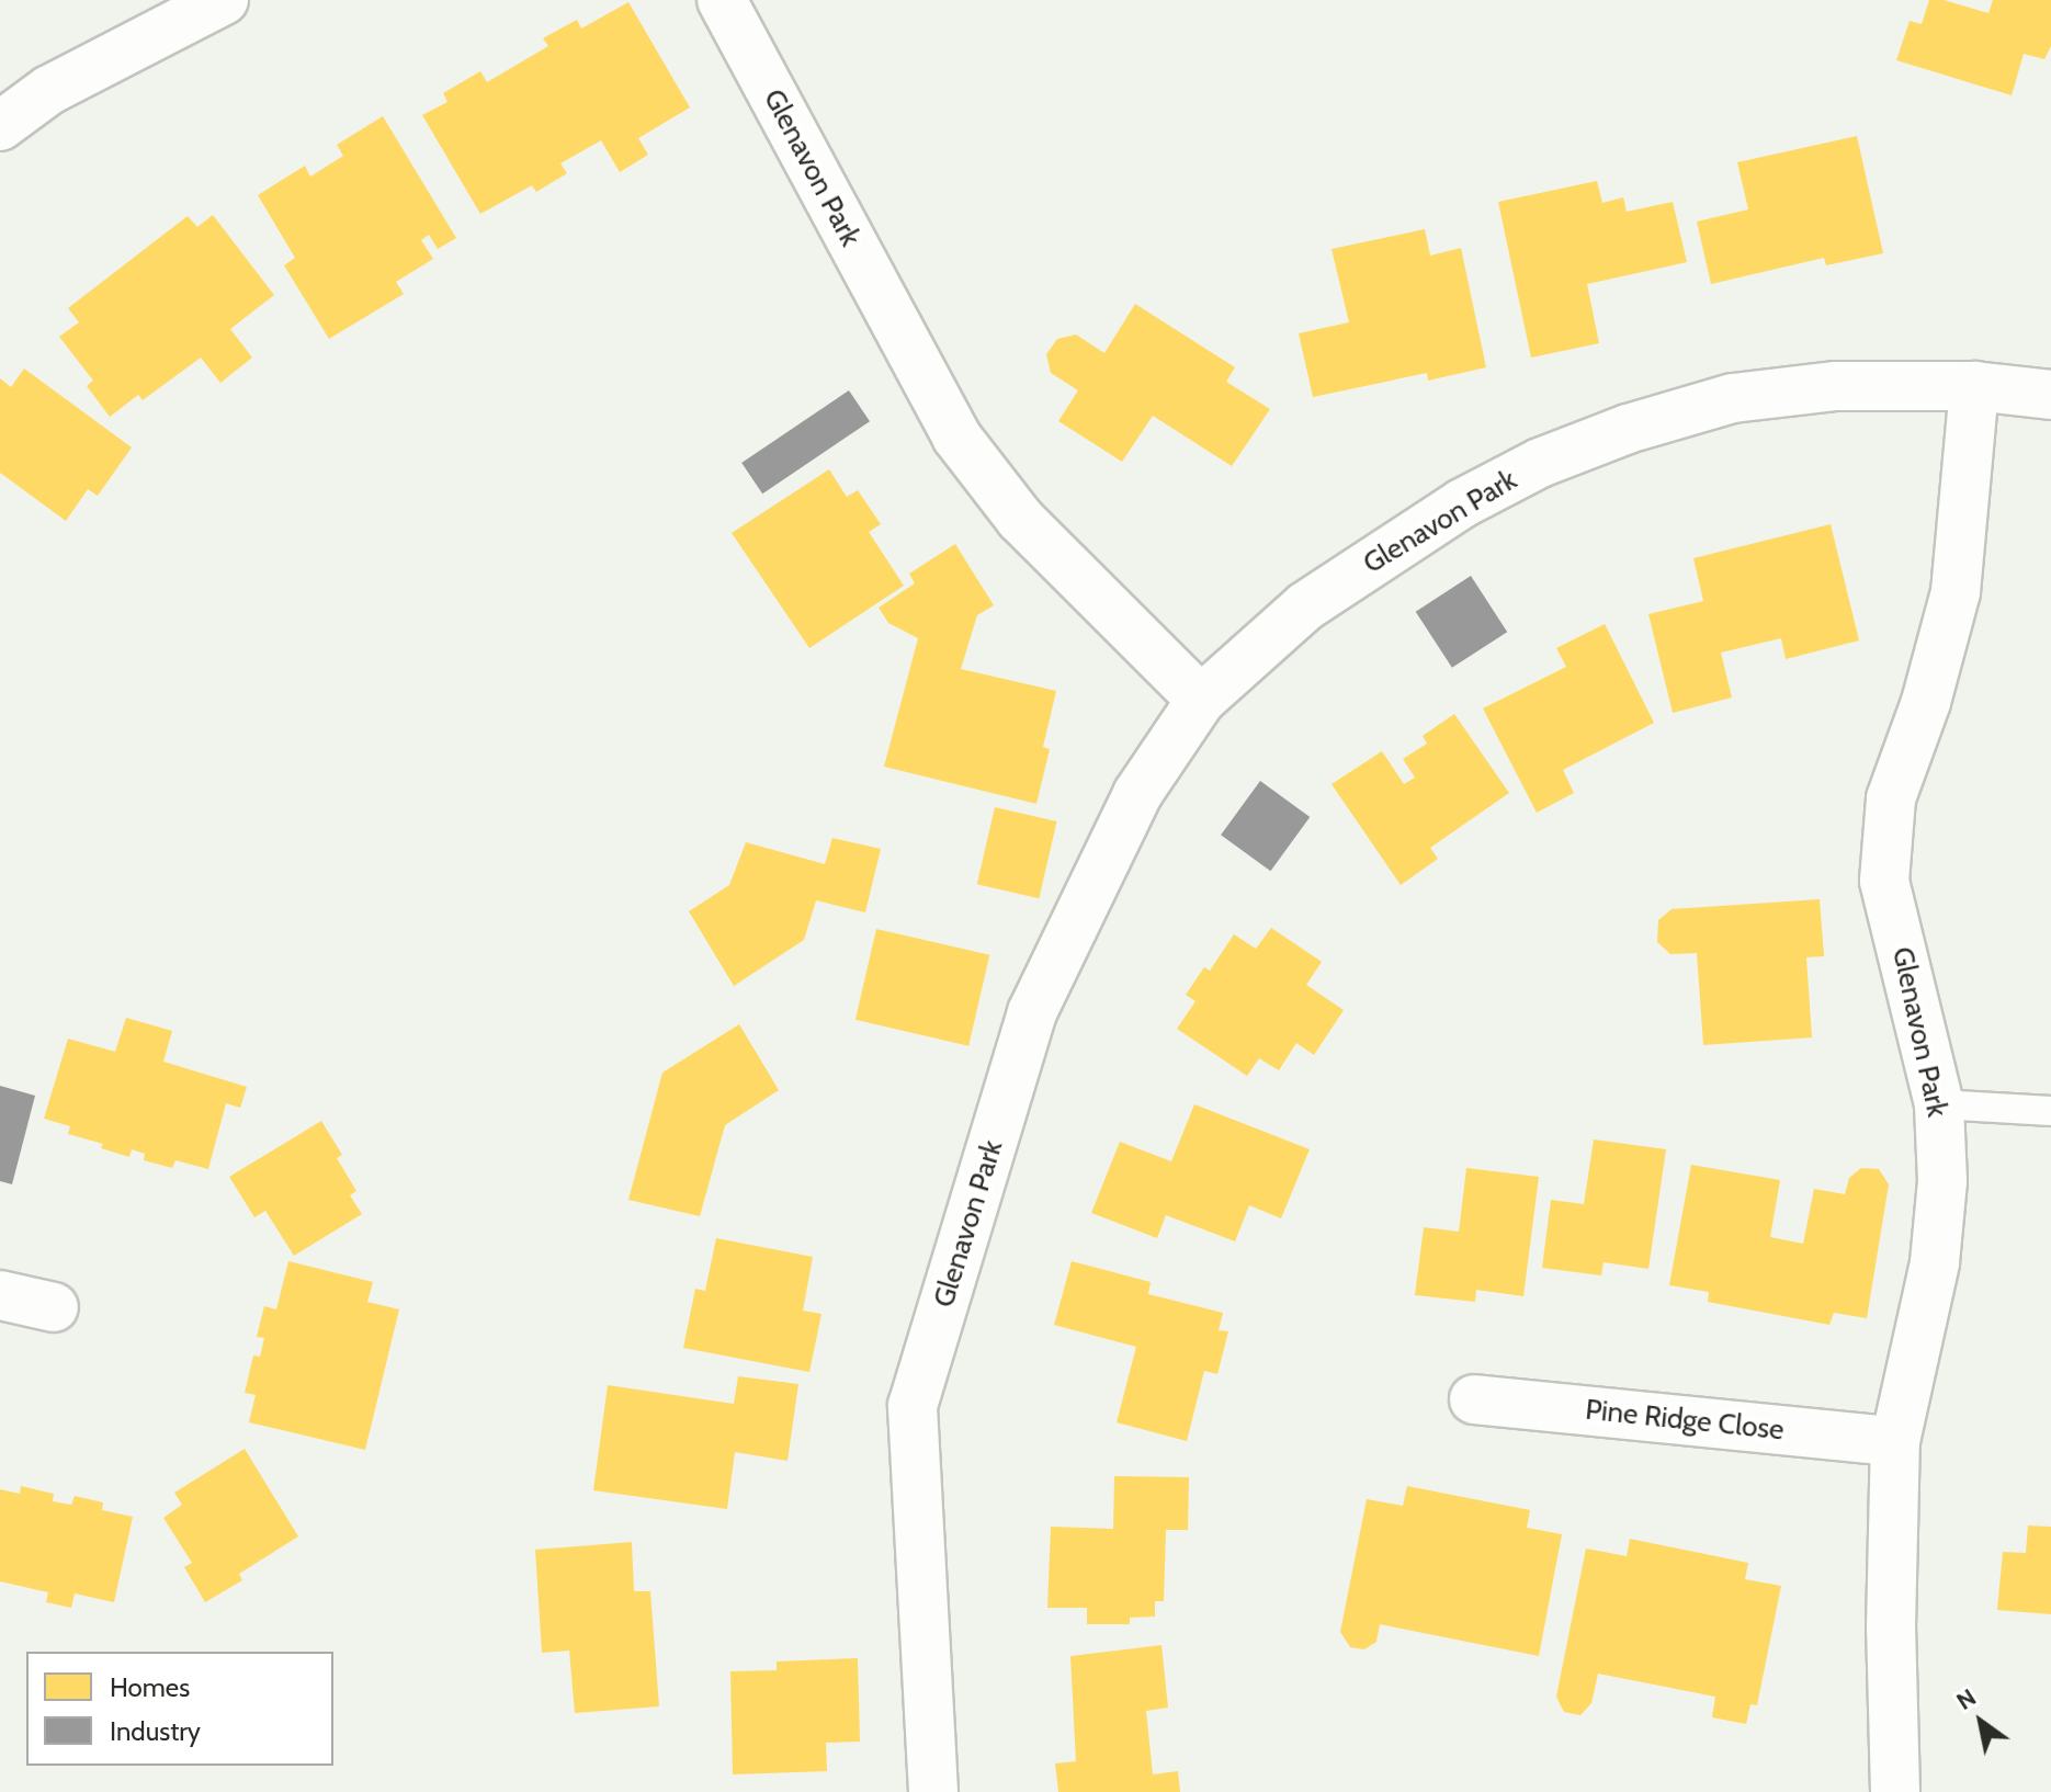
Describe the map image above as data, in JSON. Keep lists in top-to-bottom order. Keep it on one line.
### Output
{"streets":{"street":["Glenavon Park","Pine Ridge Close"]},"crossings":[["Glenavon Park","Pine Ridge Close"]],"legend":["Homes","Industry"],"north":"top left"}
